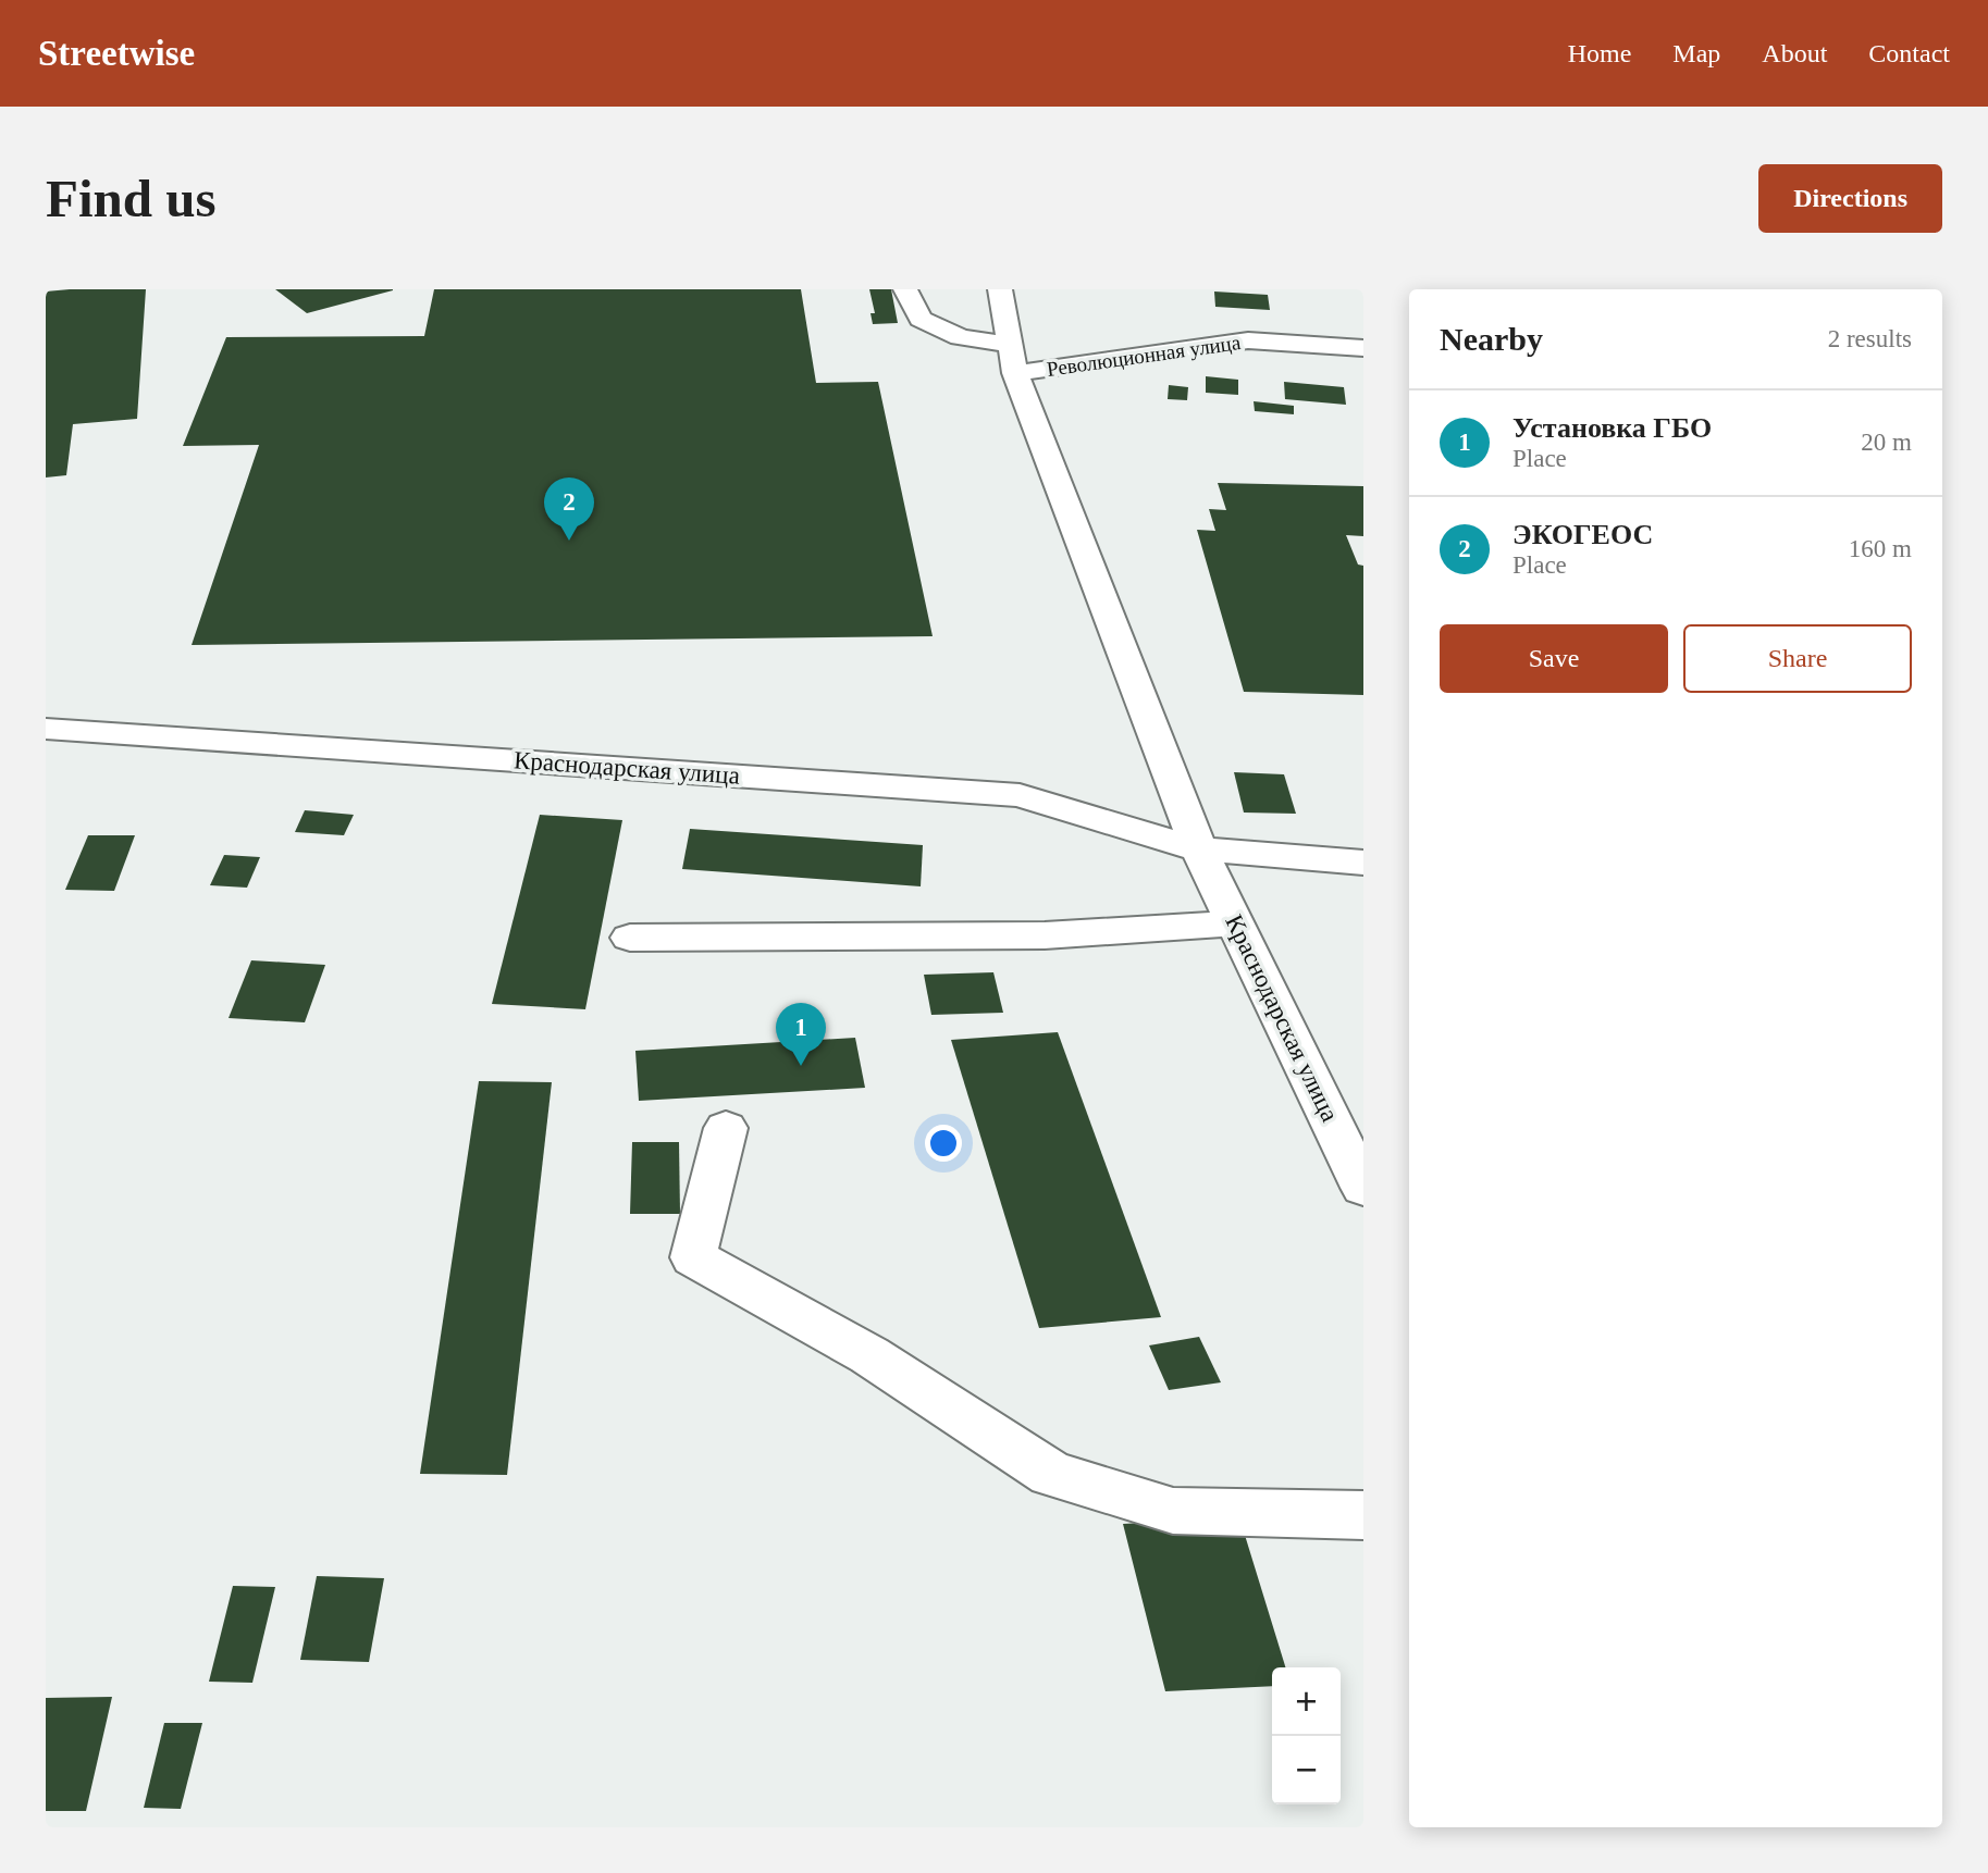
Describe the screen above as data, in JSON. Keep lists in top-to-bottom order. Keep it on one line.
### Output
{"streets":{"street":["Революционная улица","Краснодарская улица"]},"crossings":[["Революционная улица","Краснодарская улица"]],"page":{"header":"Streetwise","nav":["Home","Map","About","Contact"],"buttons":["Directions",["Save","Share"]],"title":"Find us","heading":["Nearby","2 results"],"list":[{"mark":"1","name":"Установка ГБО","note":"Place","value":"20 m"},{"mark":"2","name":"ЭКОГЕОС","note":"Place","value":"160 m"}],"pins":["2","1"],"map_buttons":["+","−"]}}
